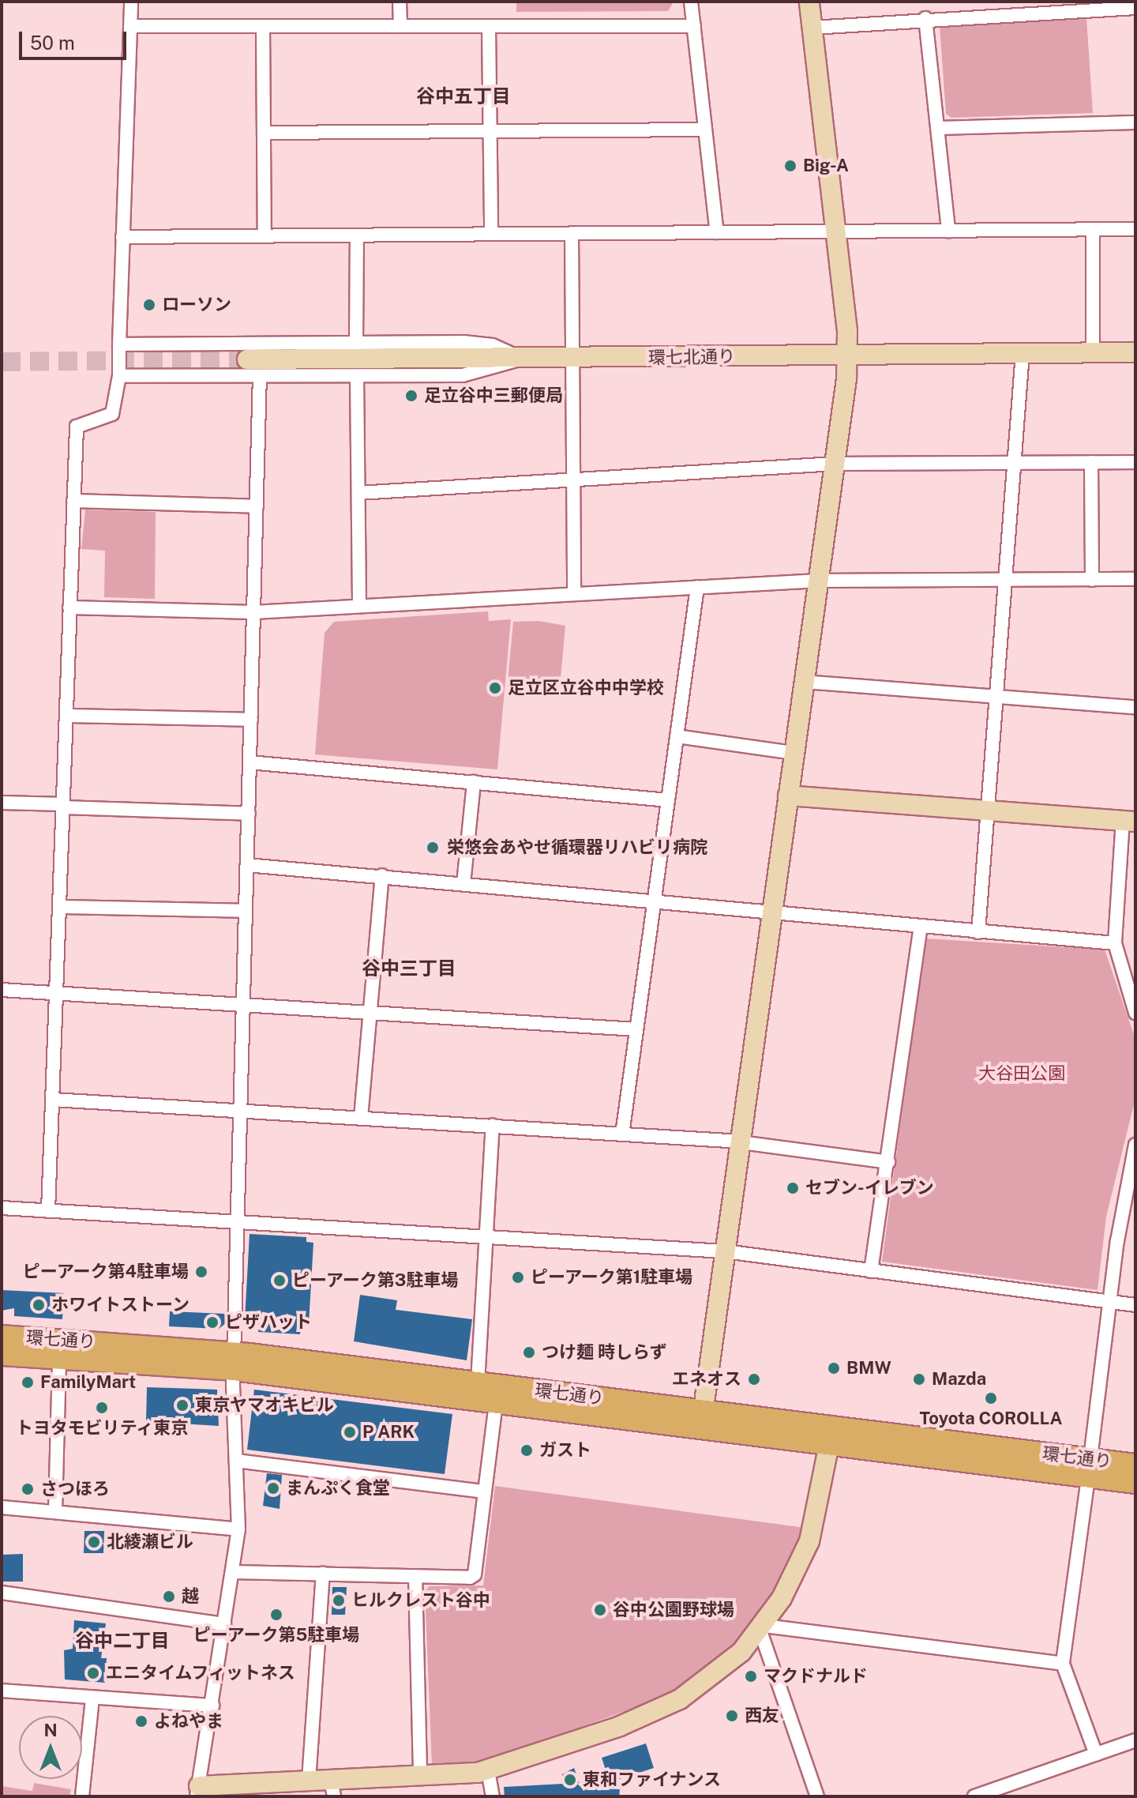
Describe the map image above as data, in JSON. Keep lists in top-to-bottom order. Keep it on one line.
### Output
{"streets":{"main road":["環七通り"],"street":["環七北通り"]},"districts":["谷中五丁目","谷中三丁目","谷中二丁目"],"parks":["大谷田公園"],"places":["Big-A","ローソン","足立谷中三郵便局","足立区立谷中中学校","栄悠会あやせ循環器リハビリ病院","セブン-イレブン","ピーアーク第4駐車場","ピーアーク第1駐車場","ピーアーク第3駐車場","ホワイトストーン","ピザハット","つけ麺 時しらず","BMW","エネオス","Mazda","FamilyMart","Toyota COROLLA","東京ヤマオキビル","トヨタモビリティ東京","P ARK","ガスト","まんぷく食堂","さつほろ","北綾瀬ビル","越","ヒルクレスト谷中","谷中公園野球場","ピーアーク第5駐車場","エニタイムフィットネス","マクドナルド","西友","よねやま","東和ファイナンス"],"scale_bar":"50 m","north":"top"}
